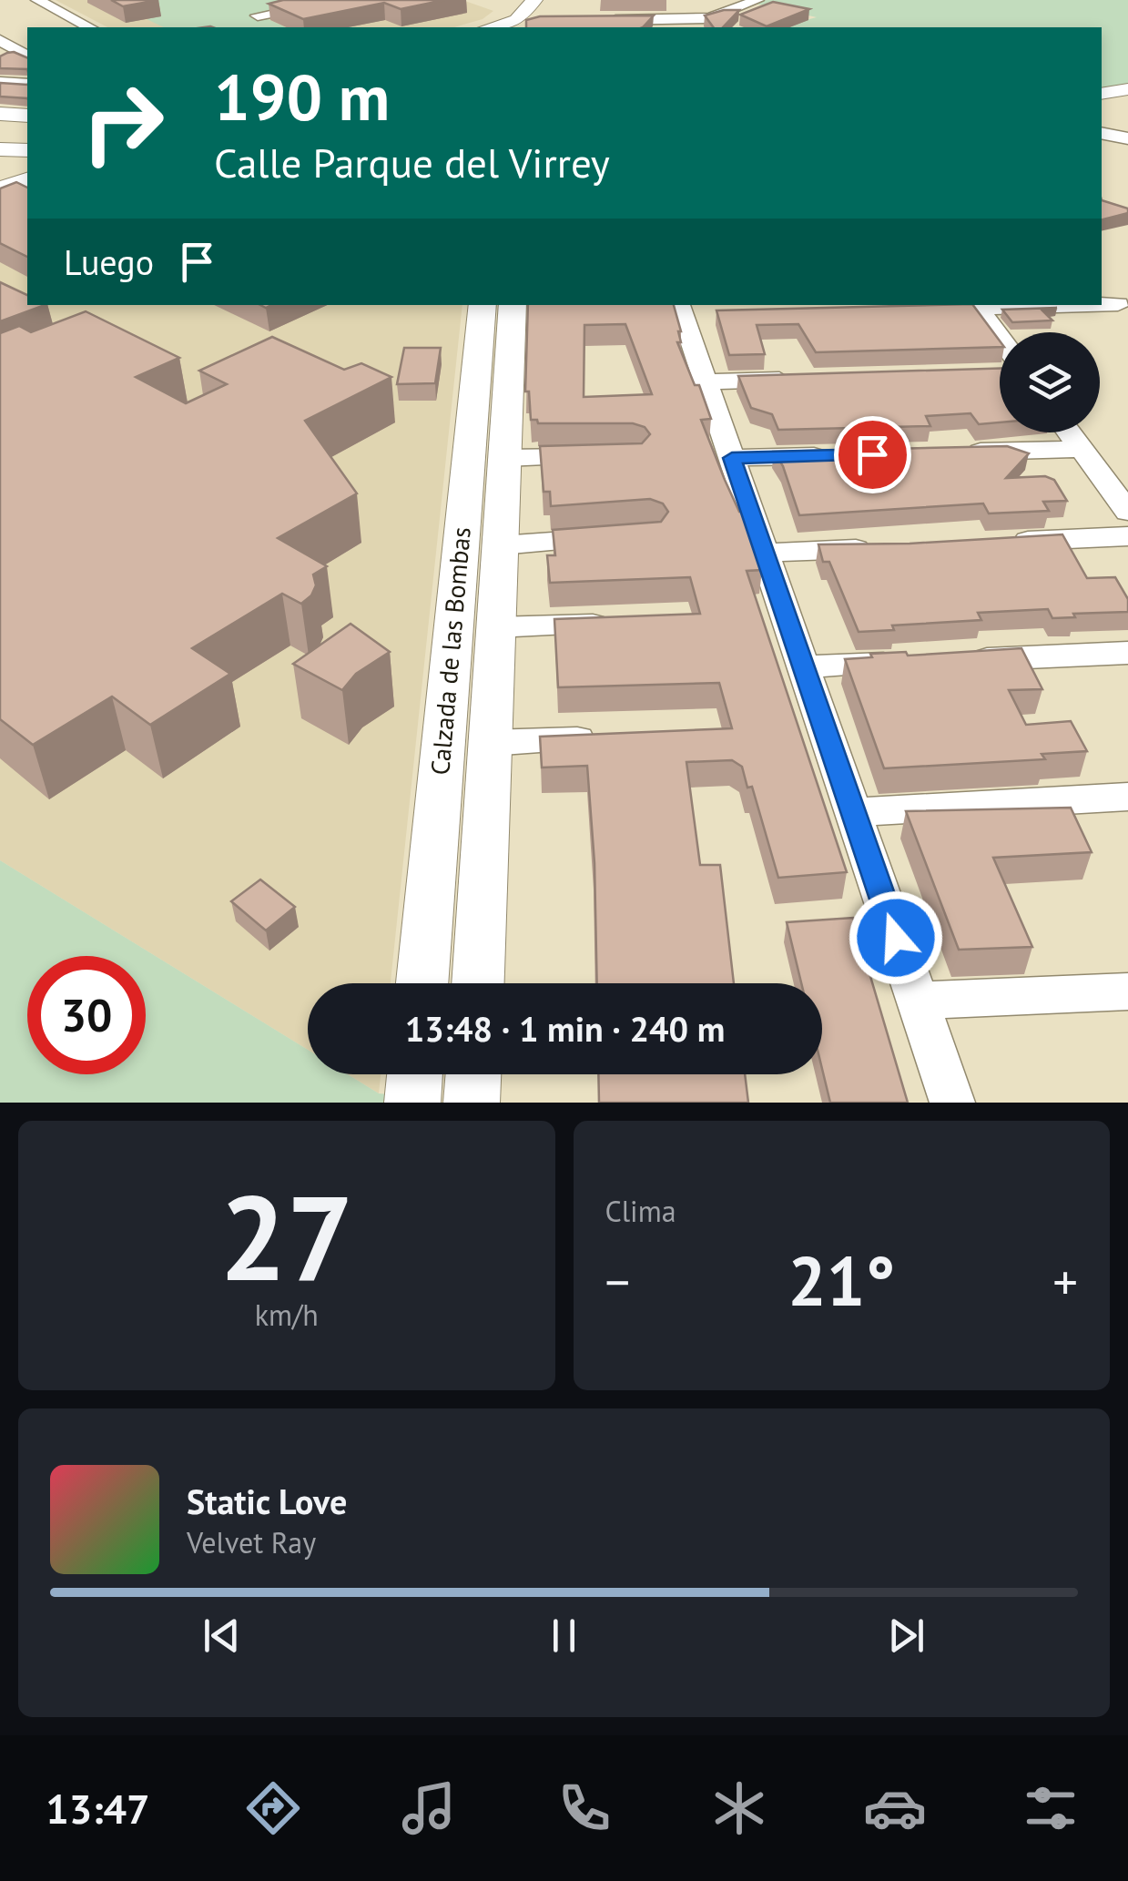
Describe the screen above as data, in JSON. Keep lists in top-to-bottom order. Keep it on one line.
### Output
{"streets":{"main road":["Calzada de las Bombas"]},"page":{"turn":["190 m","Calle Parque del Virrey"],"then":"Luego","limit":"30","trip":"13:48 · 1 min · 240 m","tile":[["27","km/h"],"Clima"],"heat":["−","21°","+"],"song":["Static Love","Velvet Ray"],"tabs":"13:47"}}
